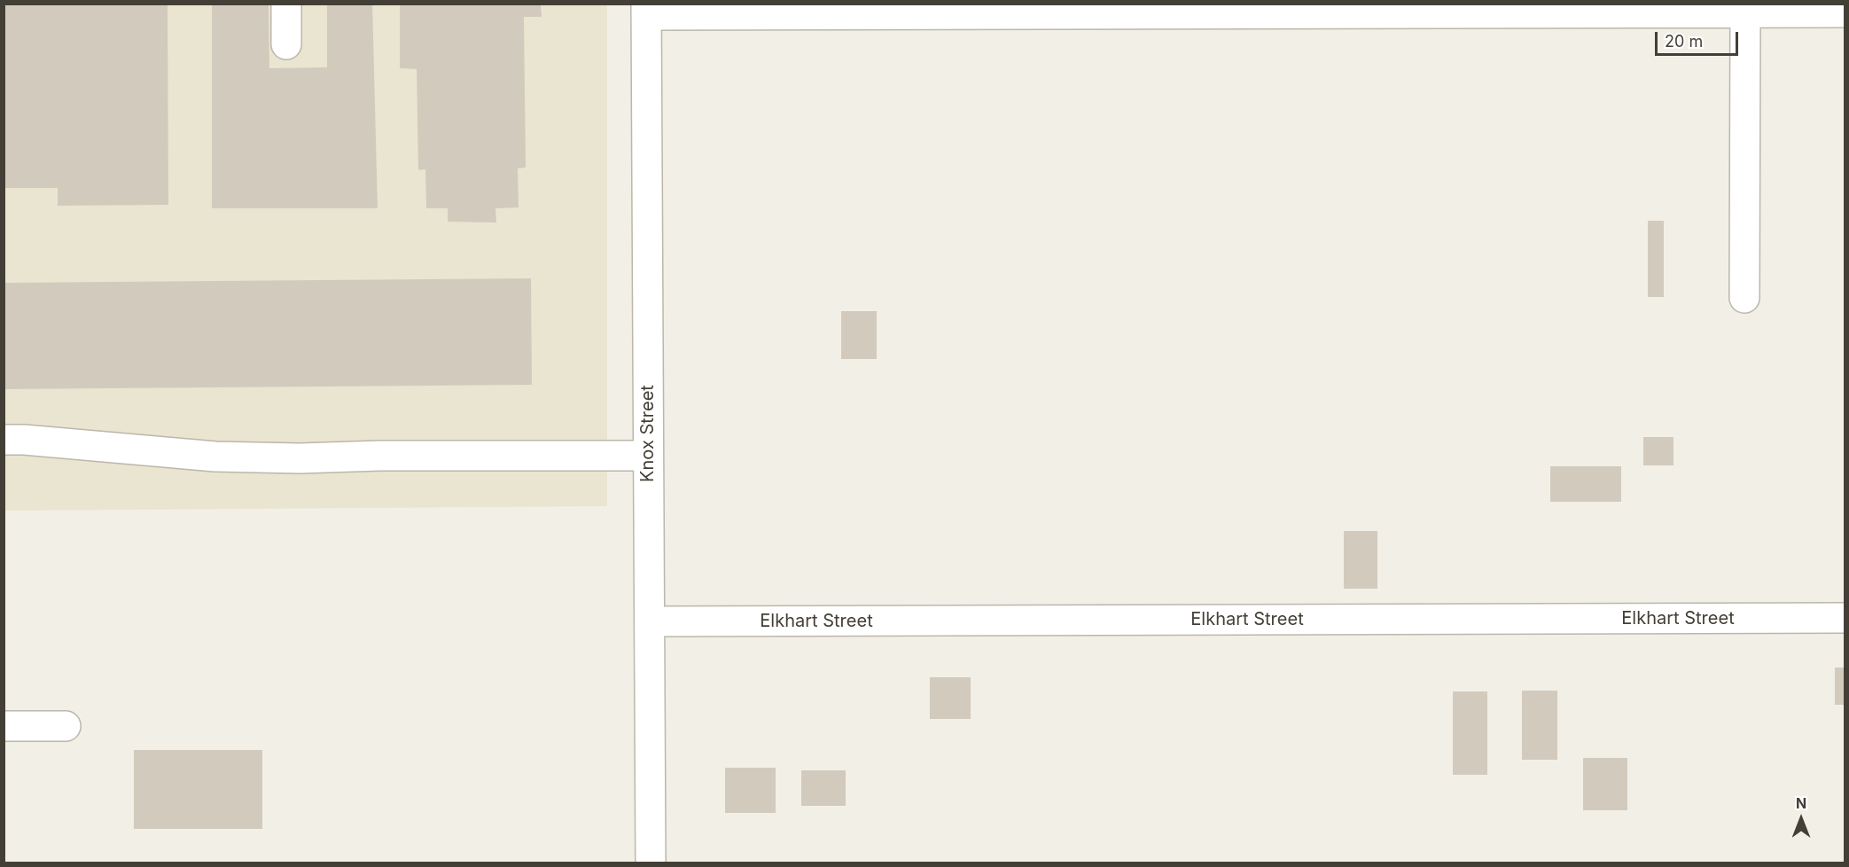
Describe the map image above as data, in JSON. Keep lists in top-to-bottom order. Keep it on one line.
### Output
{"streets":{"street":["Knox Street","Elkhart Street"]},"crossings":[["Knox Street","Elkhart Street"]],"scale_bar":"20 m","north":"top"}
